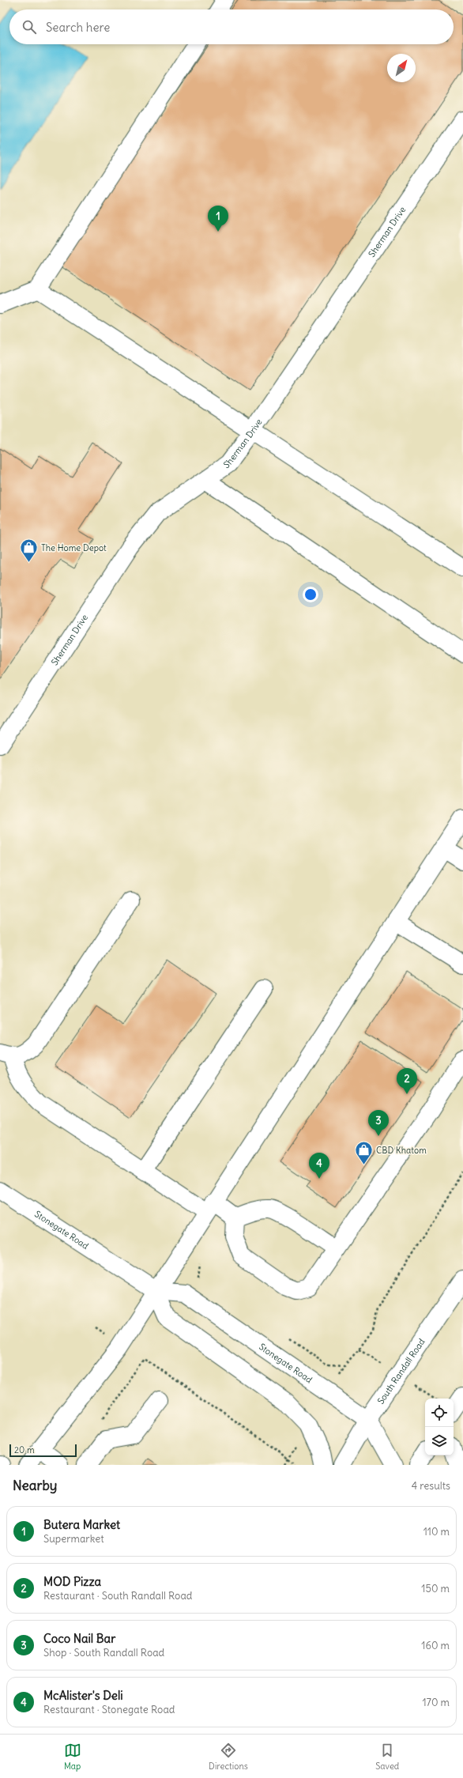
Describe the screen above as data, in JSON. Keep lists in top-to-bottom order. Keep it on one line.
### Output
{"streets":{"street":["Sherman Drive","Stonegate Road","South Randall Road"]},"crossings":[["Stonegate Road","South Randall Road"]],"places":{"shop":["The Home Depot","CBD Khatom"]},"scale_bar":"20 m","north":"top right","page":{"search":"Search here","pins":["1","2","3","4"],"scale":"20 m","heading":["Nearby","4 results"],"list":[{"mark":"1","name":"Butera Market","note":"Supermarket","value":"110 m"},{"mark":"2","name":"MOD Pizza","note":"Restaurant · South Randall Road","value":"150 m"},{"mark":"3","name":"Coco Nail Bar","note":"Shop · South Randall Road","value":"160 m"},{"mark":"4","name":"McAlister's Deli","note":"Restaurant · Stonegate Road","value":"170 m"}],"nav":["Map","Directions","Saved"]}}
